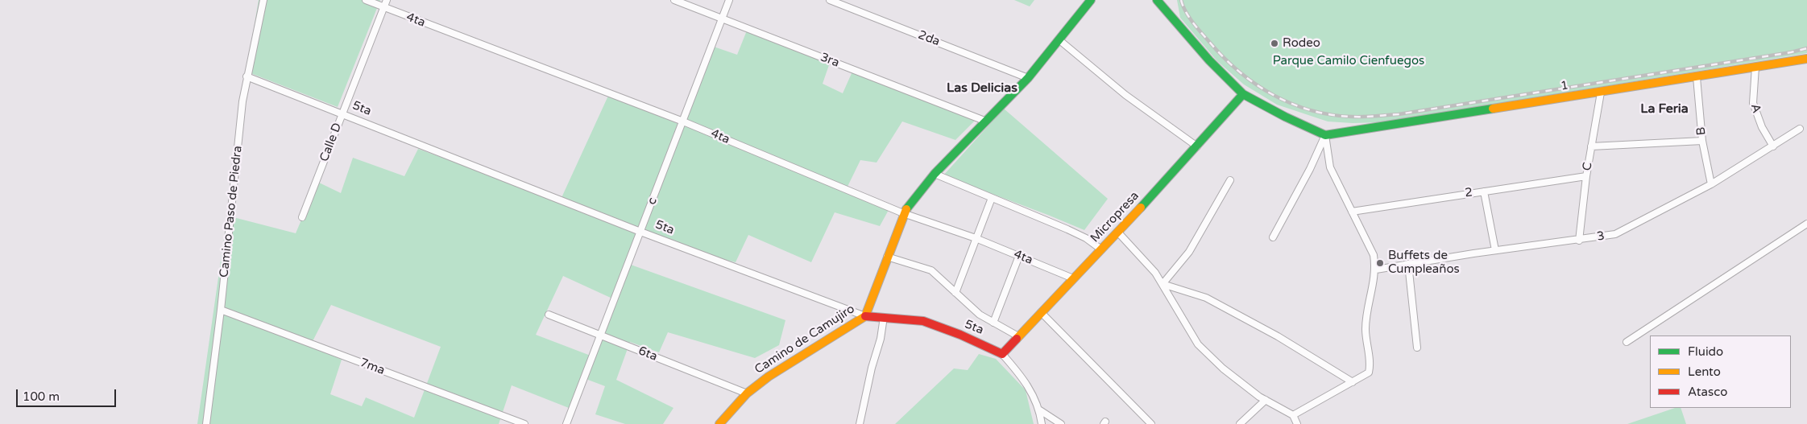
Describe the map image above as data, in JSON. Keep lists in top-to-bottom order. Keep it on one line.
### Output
{"streets":{"street":["4ta","2da","3ra","1","5ta","A","B","Calle D","C","2","c","Camino Paso de Piedra","Micropresa","3","Camino de Camujiro","6ta","7ma"]},"crossings":[["4ta","Calle D"],["4ta","c"],["4ta","Micropresa"],["4ta","Camino de Camujiro"],["2da","Camino de Camujiro"],["3ra","c"],["3ra","Camino de Camujiro"],["1","A"],["1","B"],["1","C"],["5ta","Calle D"],["5ta","c"],["5ta","Camino Paso de Piedra"],["5ta","Micropresa"],["5ta","Camino de Camujiro"],["A","3"],["B","3"],["C","2"],["C","3"],["c","6ta"],["Camino Paso de Piedra","7ma"],["Camino de Camujiro","6ta"]],"districts":["Las Delicias","La Feria"],"parks":["Parque Camilo Cienfuegos"],"places":["Rodeo","Buffets de Cumpleaños"],"legend":["Fluido","Lento","Atasco"],"scale_bar":"100 m"}
